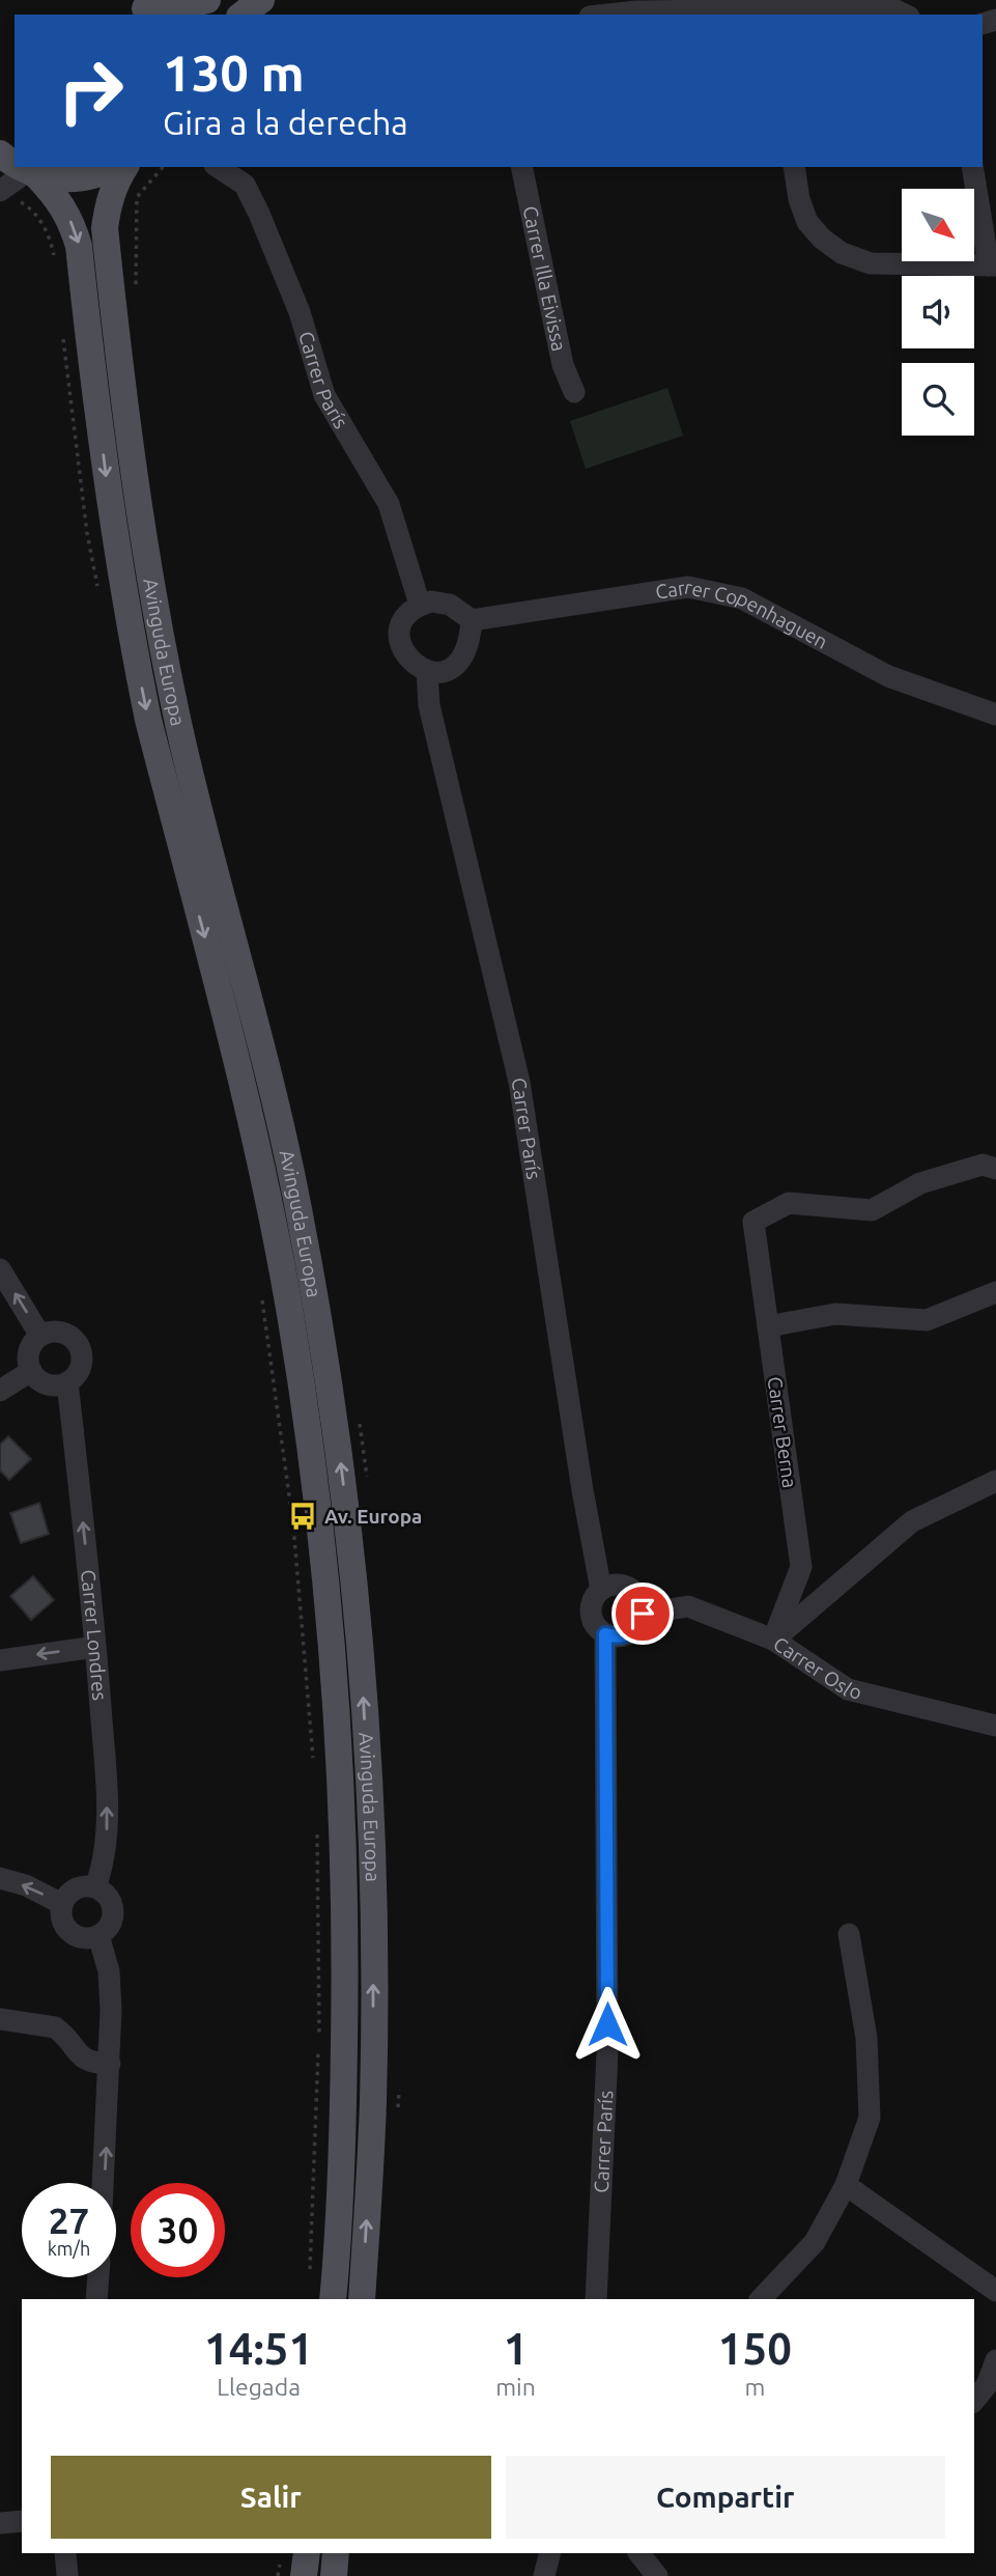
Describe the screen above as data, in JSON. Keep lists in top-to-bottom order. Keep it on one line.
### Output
{"streets":{"main road":["Avinguda Europa"],"street":["Carrer Illa Eivissa","Carrer París","Carrer Copenhaguen","Carrer Berna","Carrer Londres","Carrer Oslo"]},"crossings":[["Carrer París","Carrer Copenhaguen"],["Carrer París","Carrer Oslo"],["Carrer Berna","Carrer Oslo"]],"one_way":["Carrer Londres"],"places":{"bus stop":["Av. Europa"]},"north":"bottom right","page":{"turn":["130 m","Gira a la derecha"],"speed":"27 km/h","limit":"30","eta":["14:51","Llegada","1","min","150","m"],"buttons":["Salir","Compartir"]}}
